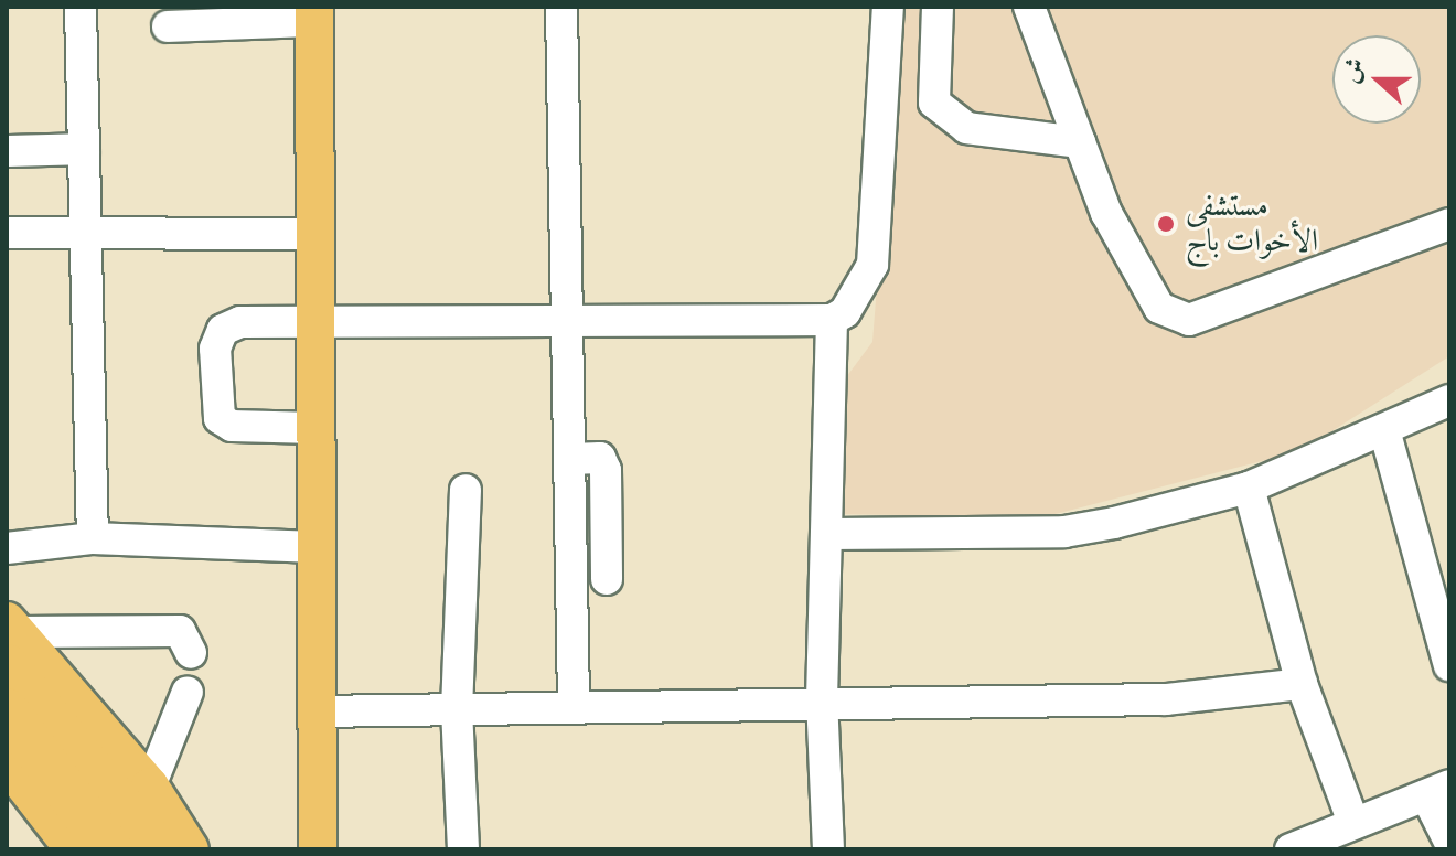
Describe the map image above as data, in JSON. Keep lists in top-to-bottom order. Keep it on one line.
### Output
{"places":["مستشفى الأخوات باج"],"north":"left"}
